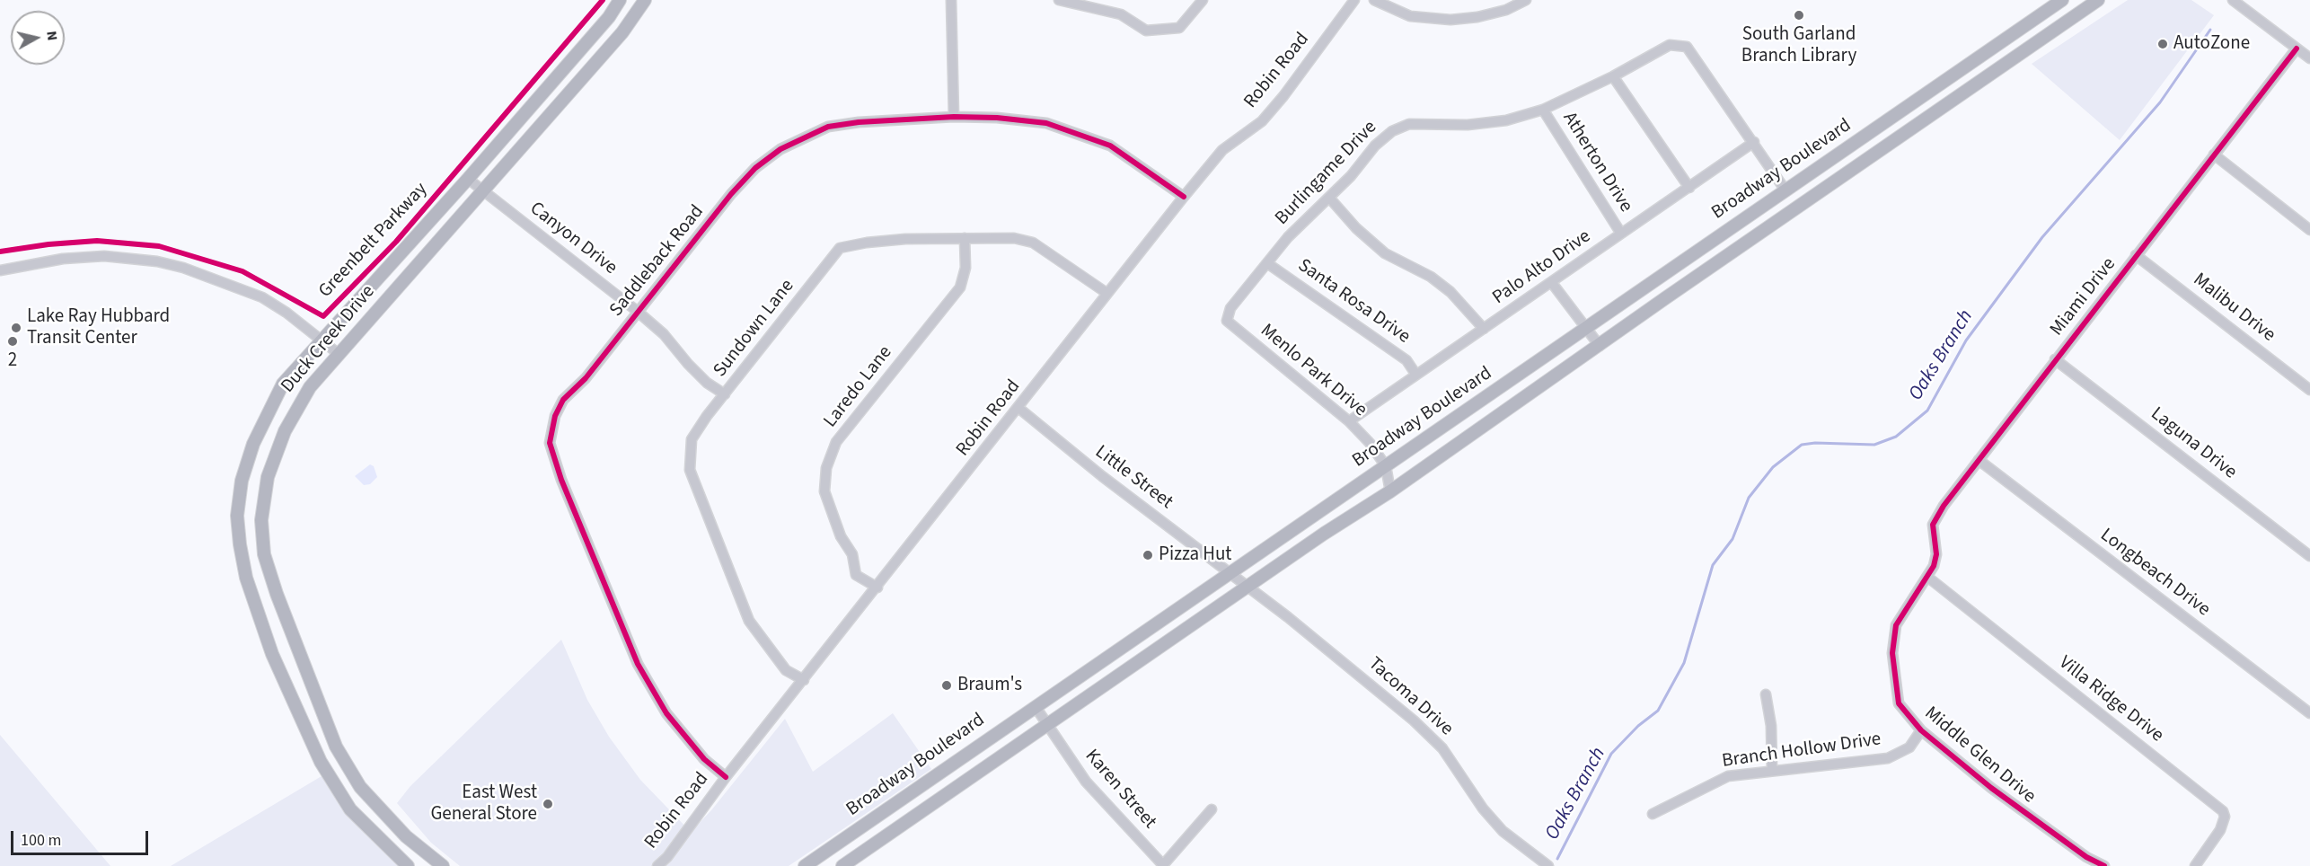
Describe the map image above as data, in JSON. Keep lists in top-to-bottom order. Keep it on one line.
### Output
{"streets":{"main road":["Broadway Boulevard","Duck Creek Drive"],"street":["Robin Road","Atherton Drive","Burlingame Drive","Canyon Drive","Saddleback Road","Palo Alto Drive","Miami Drive","Santa Rosa Drive","Malibu Drive","Sundown Lane","Menlo Park Drive","Laredo Lane","Laguna Drive","Little Street","Longbeach Drive","Tacoma Drive","Villa Ridge Drive","Branch Hollow Drive","Middle Glen Drive","Karen Street"],"cycle path":["Greenbelt Parkway"]},"crossings":[["Robin Road","Saddleback Road"],["Robin Road","Sundown Lane"],["Robin Road","Laredo Lane"],["Robin Road","Little Street"],["Atherton Drive","Burlingame Drive"],["Atherton Drive","Palo Alto Drive"],["Broadway Boulevard","Menlo Park Drive"],["Broadway Boulevard","Little Street"],["Broadway Boulevard","Tacoma Drive"],["Broadway Boulevard","Karen Street"],["Burlingame Drive","Palo Alto Drive"],["Burlingame Drive","Santa Rosa Drive"],["Burlingame Drive","Menlo Park Drive"],["Canyon Drive","Saddleback Road"],["Canyon Drive","Sundown Lane"],["Canyon Drive","Duck Creek Drive"],["Palo Alto Drive","Santa Rosa Drive"],["Palo Alto Drive","Menlo Park Drive"],["Miami Drive","Malibu Drive"],["Miami Drive","Laguna Drive"],["Miami Drive","Longbeach Drive"],["Miami Drive","Villa Ridge Drive"],["Miami Drive","Middle Glen Drive"],["Sundown Lane","Laredo Lane"],["Little Street","Tacoma Drive"],["Villa Ridge Drive","Middle Glen Drive"],["Branch Hollow Drive","Middle Glen Drive"]],"water":["Oaks Branch"],"places":["South Garland Branch Library","AutoZone","Lake Ray Hubbard Transit Center","2","Pizza Hut","Braum's","East West General Store"],"scale_bar":"100 m","north":"right"}
